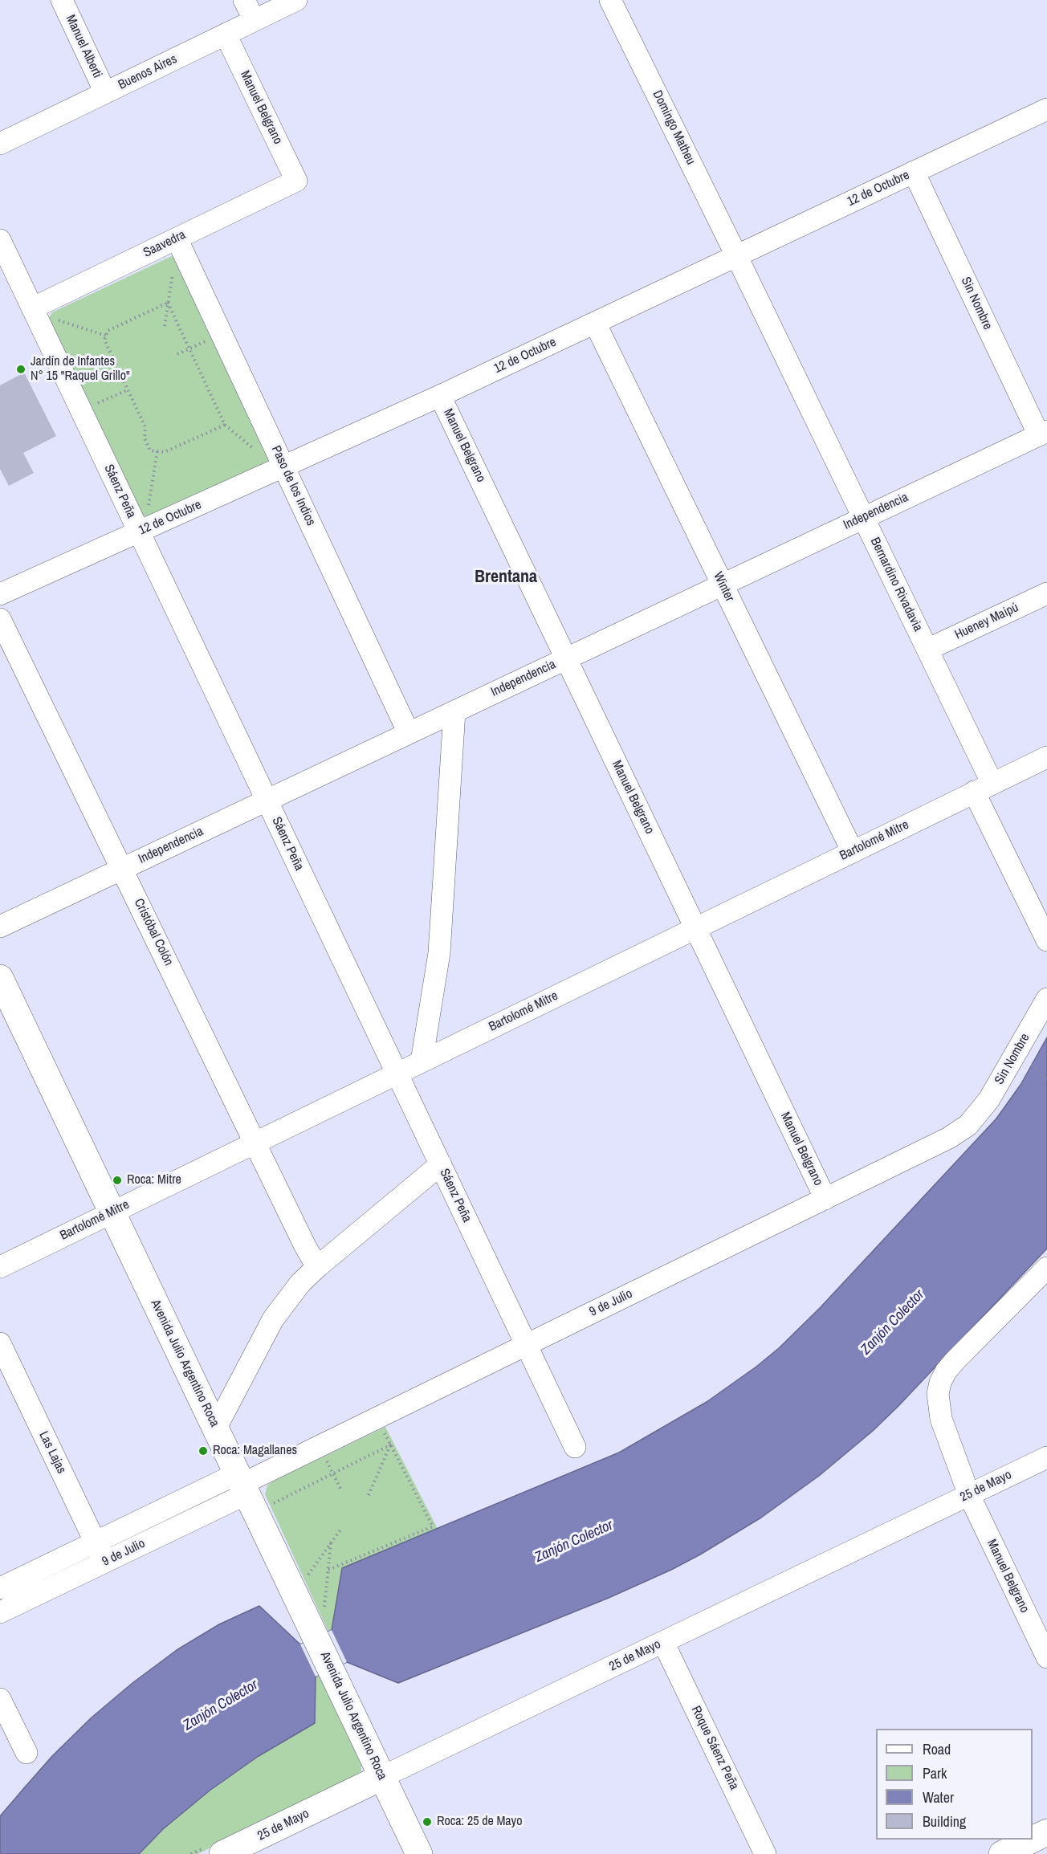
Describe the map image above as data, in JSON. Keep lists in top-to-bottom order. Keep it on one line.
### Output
{"streets":{"main road":["Avenida Julio Argentino Roca","25 de Mayo"],"street":["Manuel Alberti","Buenos Aires","Manuel Belgrano","Domingo Matheu","12 de Octubre","Saavedra","Sin Nombre","Paso de los Indios","Sáenz Peña","Independencia","Bernardino Rivadavia","Winter","Hueney Maipú","Bartolomé Mitre","Cristóbal Colón","9 de Julio","Las Lajas","Roque Sáenz Peña"]},"crossings":[["Manuel Alberti","Buenos Aires"],["Buenos Aires","Manuel Belgrano"],["Manuel Belgrano","12 de Octubre"],["Manuel Belgrano","Saavedra"],["Manuel Belgrano","Independencia"],["Manuel Belgrano","Bartolomé Mitre"],["Manuel Belgrano","9 de Julio"],["Manuel Belgrano","25 de Mayo"],["Domingo Matheu","12 de Octubre"],["Domingo Matheu","Bernardino Rivadavia"],["12 de Octubre","Sin Nombre"],["12 de Octubre","Paso de los Indios"],["12 de Octubre","Sáenz Peña"],["12 de Octubre","Bernardino Rivadavia"],["12 de Octubre","Winter"],["Saavedra","Paso de los Indios"],["Saavedra","Sáenz Peña"],["Sin Nombre","Independencia"],["Sin Nombre","9 de Julio"],["Paso de los Indios","Independencia"],["Sáenz Peña","Independencia"],["Sáenz Peña","Bartolomé Mitre"],["Sáenz Peña","9 de Julio"],["Independencia","Bernardino Rivadavia"],["Independencia","Winter"],["Independencia","Cristóbal Colón"],["Bernardino Rivadavia","Hueney Maipú"],["Bernardino Rivadavia","Bartolomé Mitre"],["Winter","Bartolomé Mitre"],["Bartolomé Mitre","Cristóbal Colón"],["Bartolomé Mitre","Avenida Julio Argentino Roca"],["9 de Julio","Avenida Julio Argentino Roca"],["9 de Julio","Las Lajas"],["Avenida Julio Argentino Roca","25 de Mayo"],["25 de Mayo","Roque Sáenz Peña"]],"districts":["Brentana"],"water":["Zanjón Colector"],"places":["Jardín de Infantes N° 15 \"Raquel Grillo\"","Roca: Mitre","Roca: Magallanes","Roca: 25 de Mayo"],"legend":["Road","Park","Water","Building"]}
